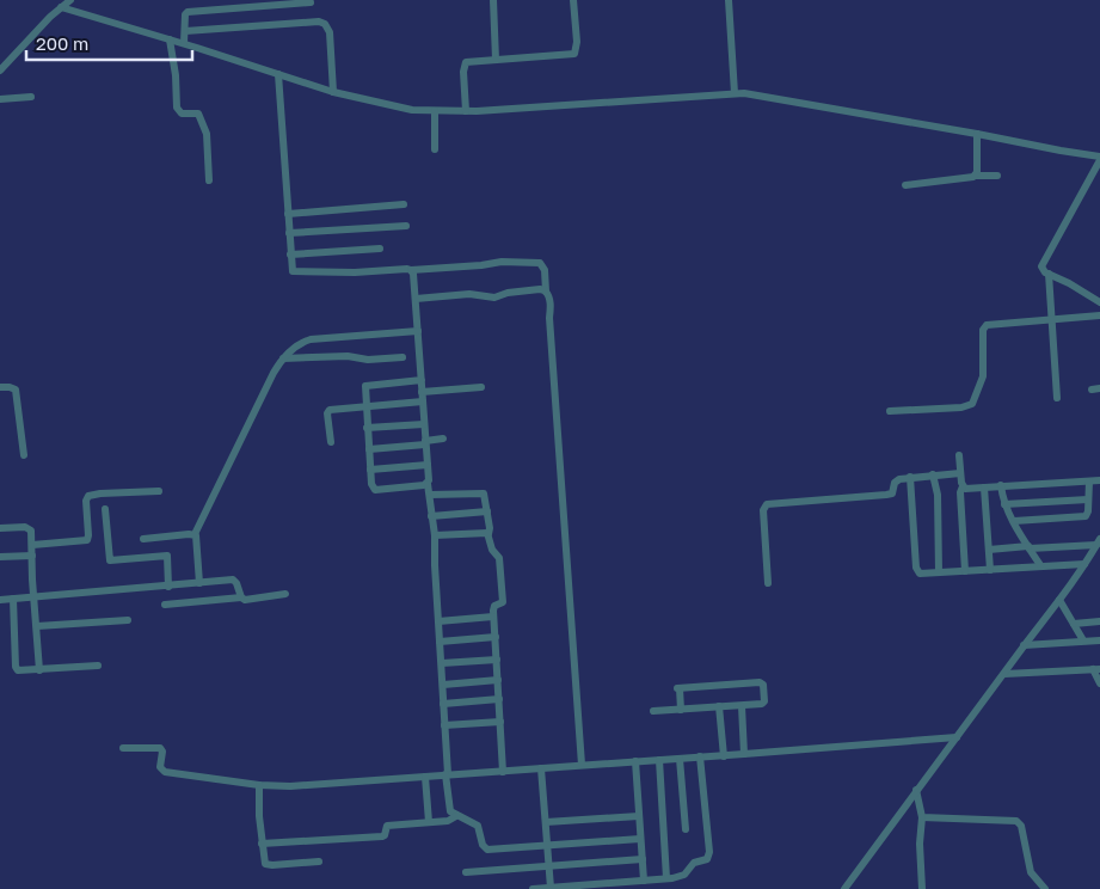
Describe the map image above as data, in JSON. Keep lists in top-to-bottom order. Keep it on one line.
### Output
{"scale_bar":"200 m"}
